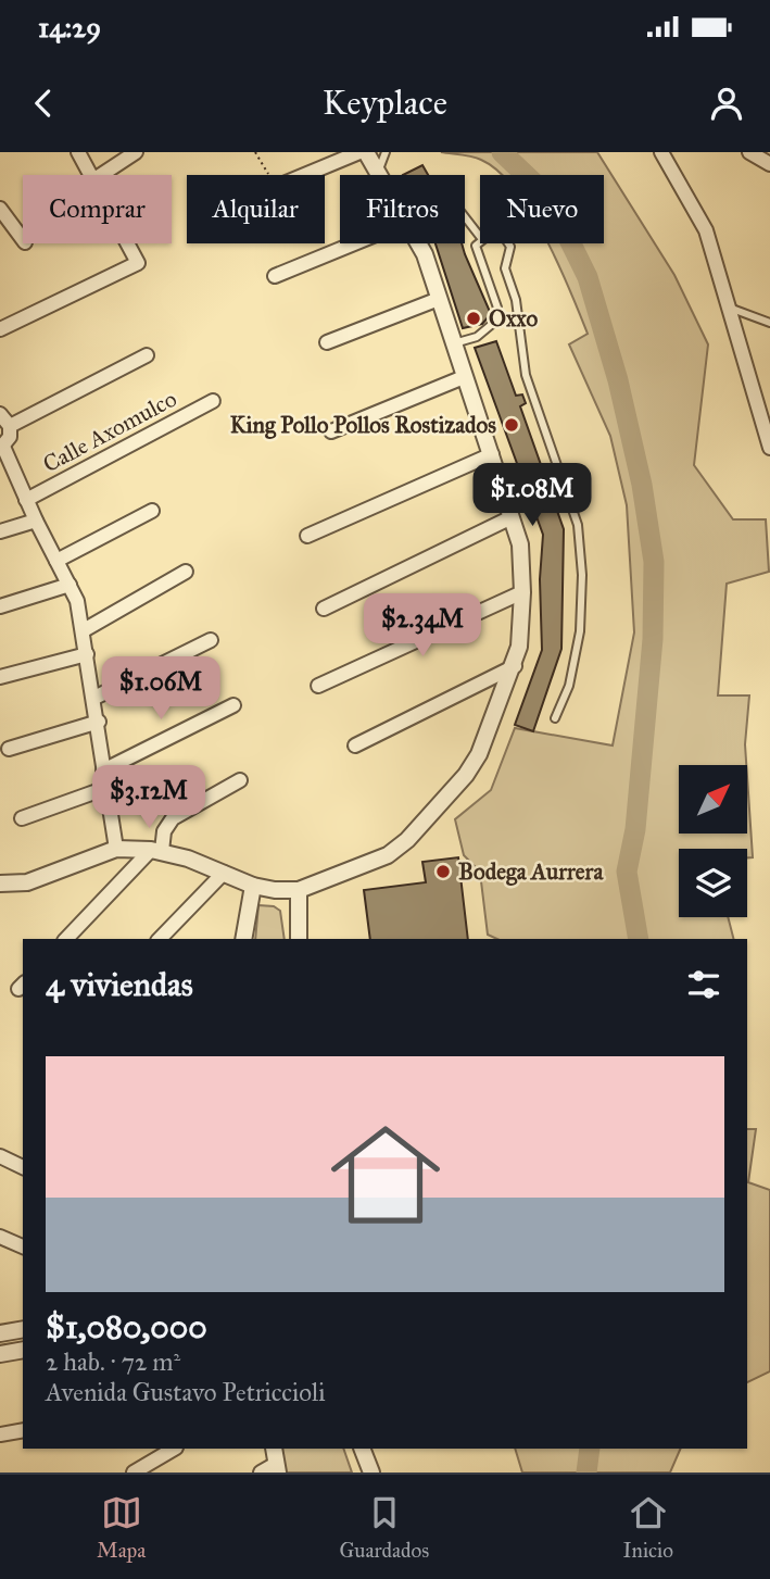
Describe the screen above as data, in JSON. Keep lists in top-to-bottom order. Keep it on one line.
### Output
{"streets":{"street":["Calle Axomulco"]},"places":["Oxxo","King Pollo Pollos Rostizados","Bodega Aurrera"],"north":"top right","page":{"status":"14:29","header":"Keyplace","chip":["Comprar","Alquilar","Filtros","Nuevo"],"price":["$1.08M","$2.34M","$1.06M","$3.12M"],"heading":"4 viviendas","list":[{"name":"$1,080,000","note":"2 hab. · 72 m² · Avenida Gustavo Petriccioli"}],"tabs":["Mapa","Guardados","Inicio"]}}
